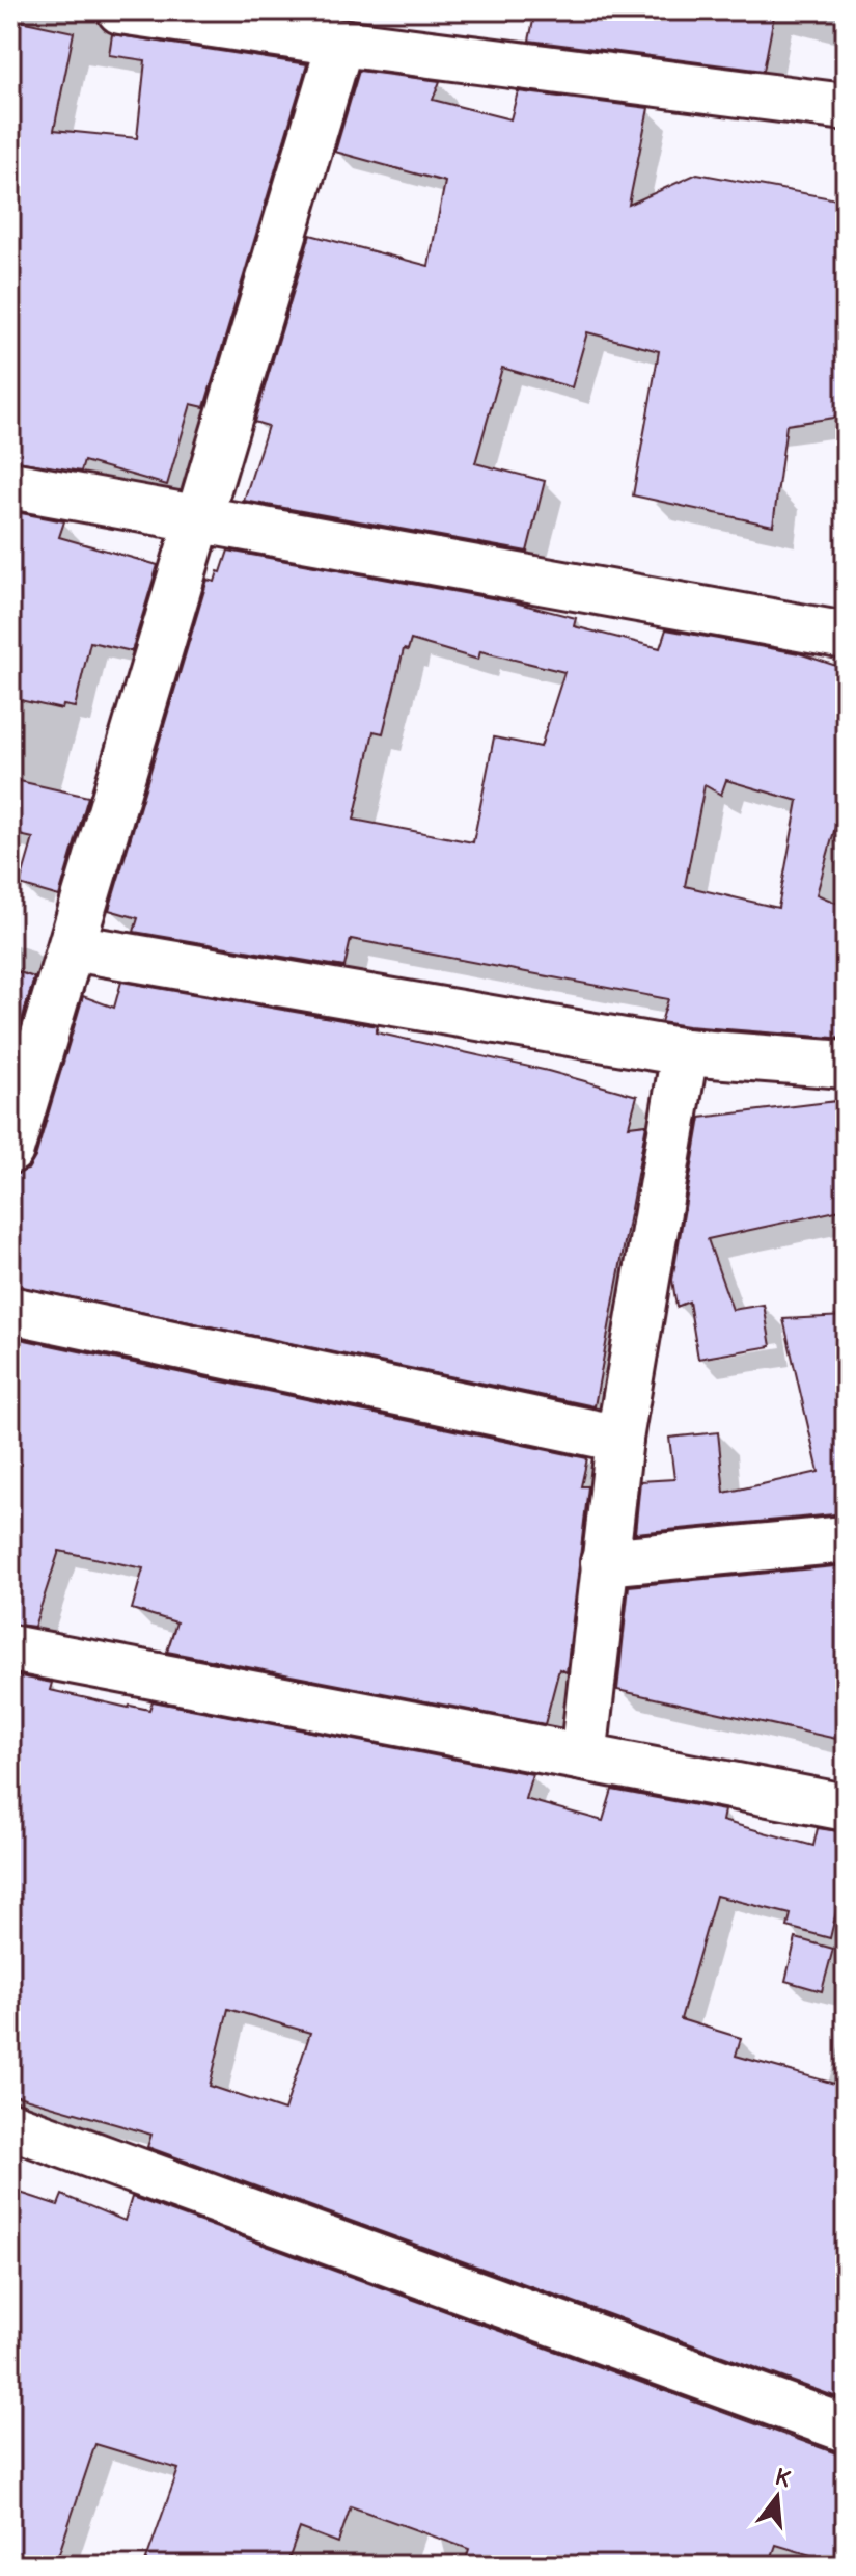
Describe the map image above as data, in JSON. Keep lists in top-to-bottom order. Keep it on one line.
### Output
{"north":"top"}
